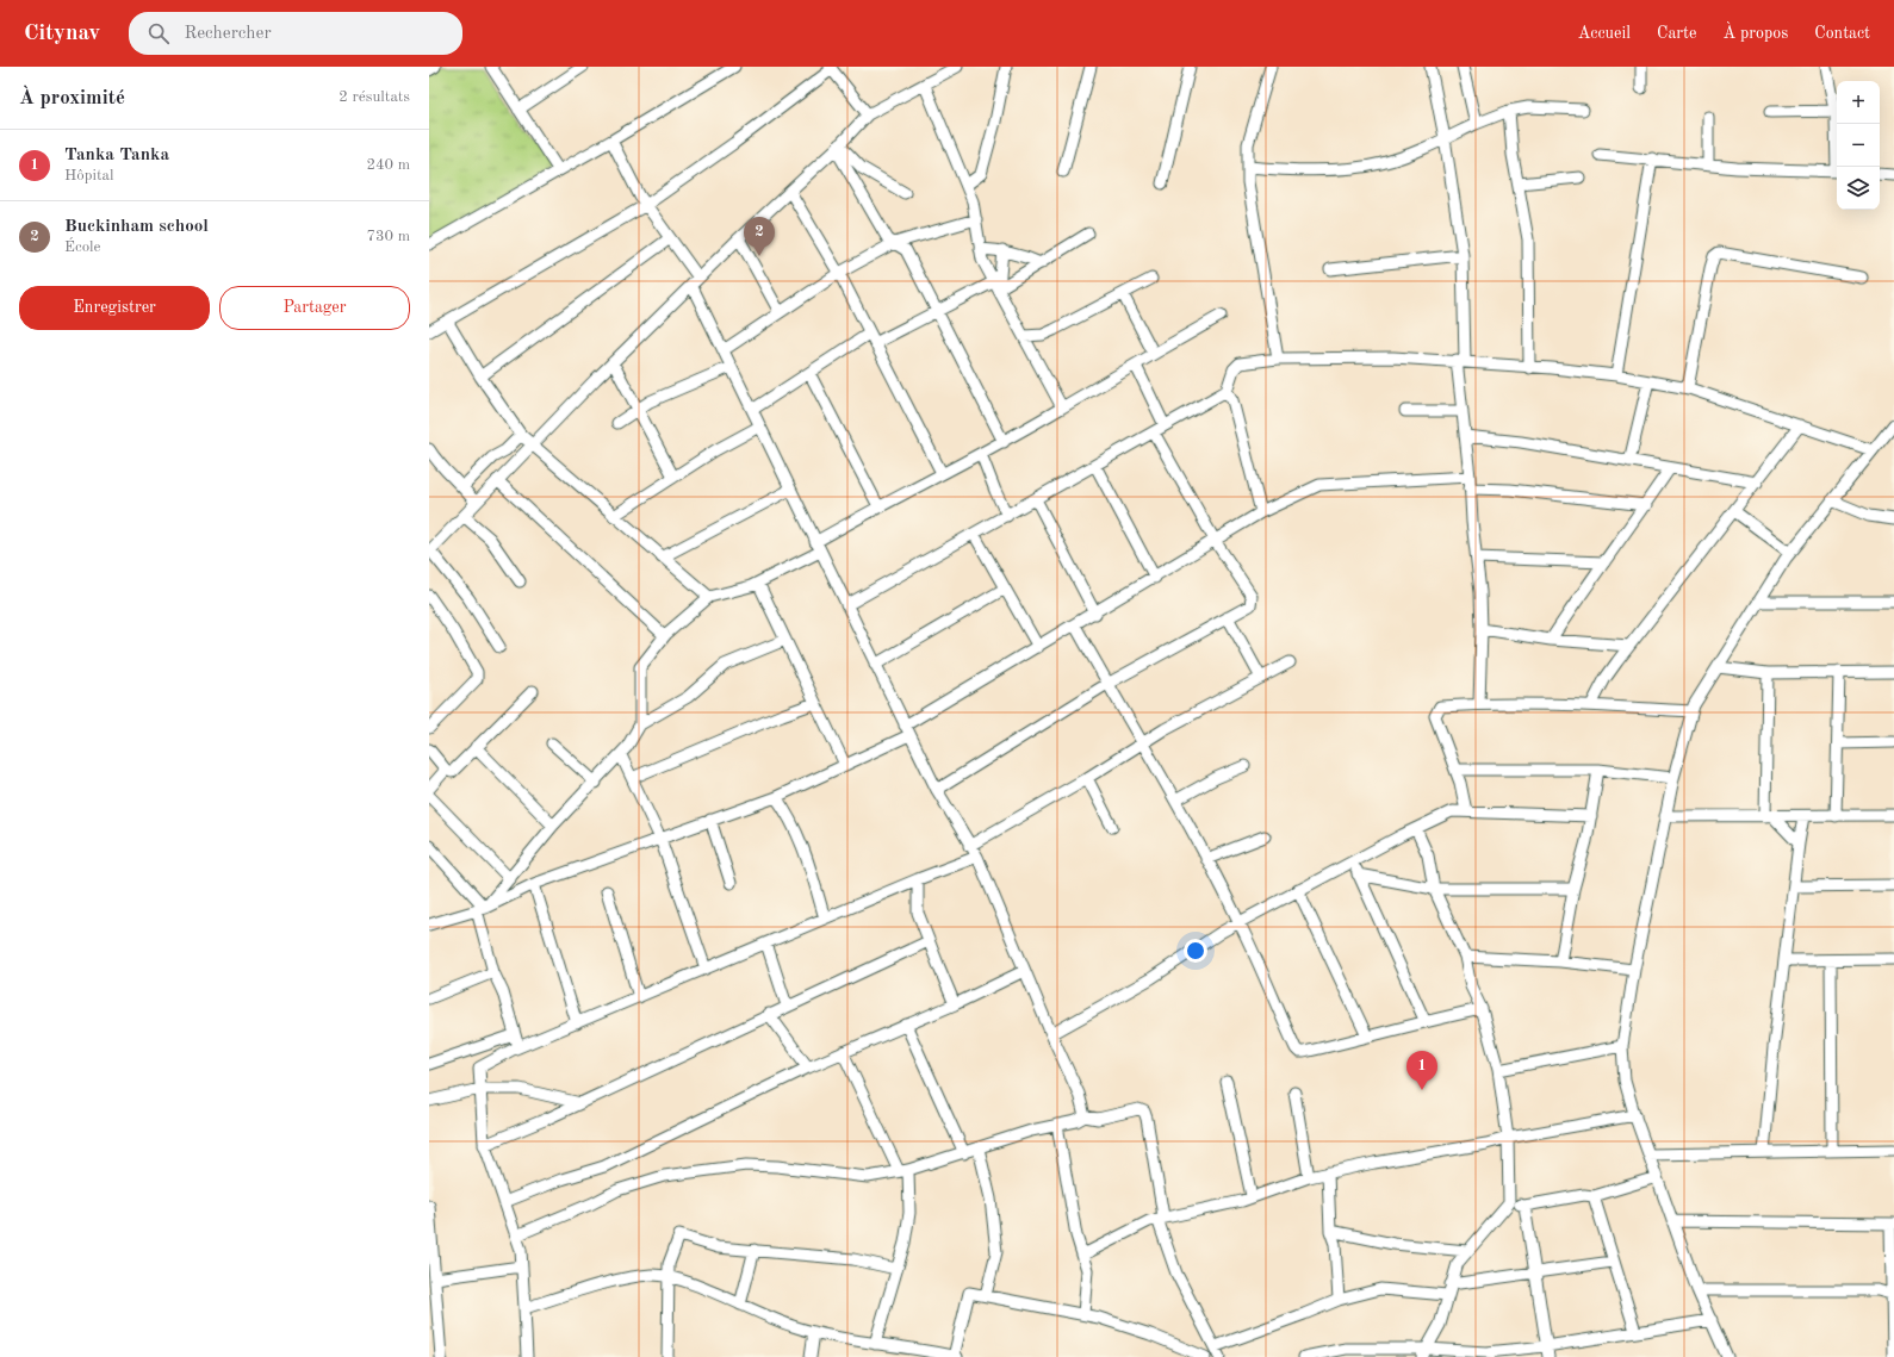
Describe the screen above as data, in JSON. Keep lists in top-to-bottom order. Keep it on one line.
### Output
{"page":{"header":"Citynav","search":"Rechercher","nav":["Accueil","Carte","À propos","Contact"],"heading":["À proximité","2 résultats"],"map_buttons":["+","−"],"list":[{"mark":"1","name":"Tanka Tanka","note":"Hôpital","value":"240 m"},{"mark":"2","name":"Buckinham school","note":"École","value":"730 m"}],"pins":["2","1"],"buttons":["Enregistrer","Partager"]}}
